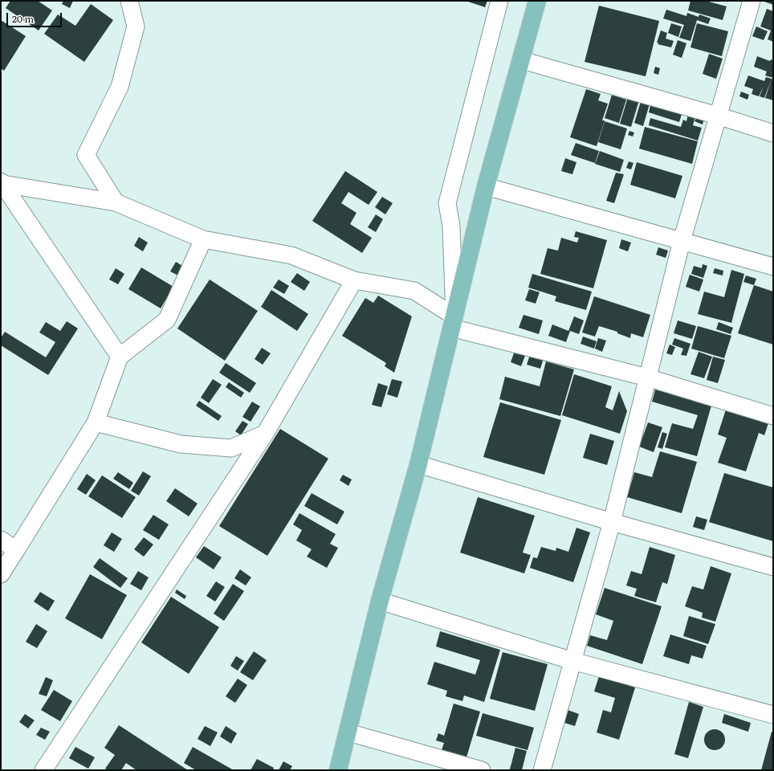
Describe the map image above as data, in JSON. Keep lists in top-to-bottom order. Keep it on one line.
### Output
{"scale_bar":"20 m"}
